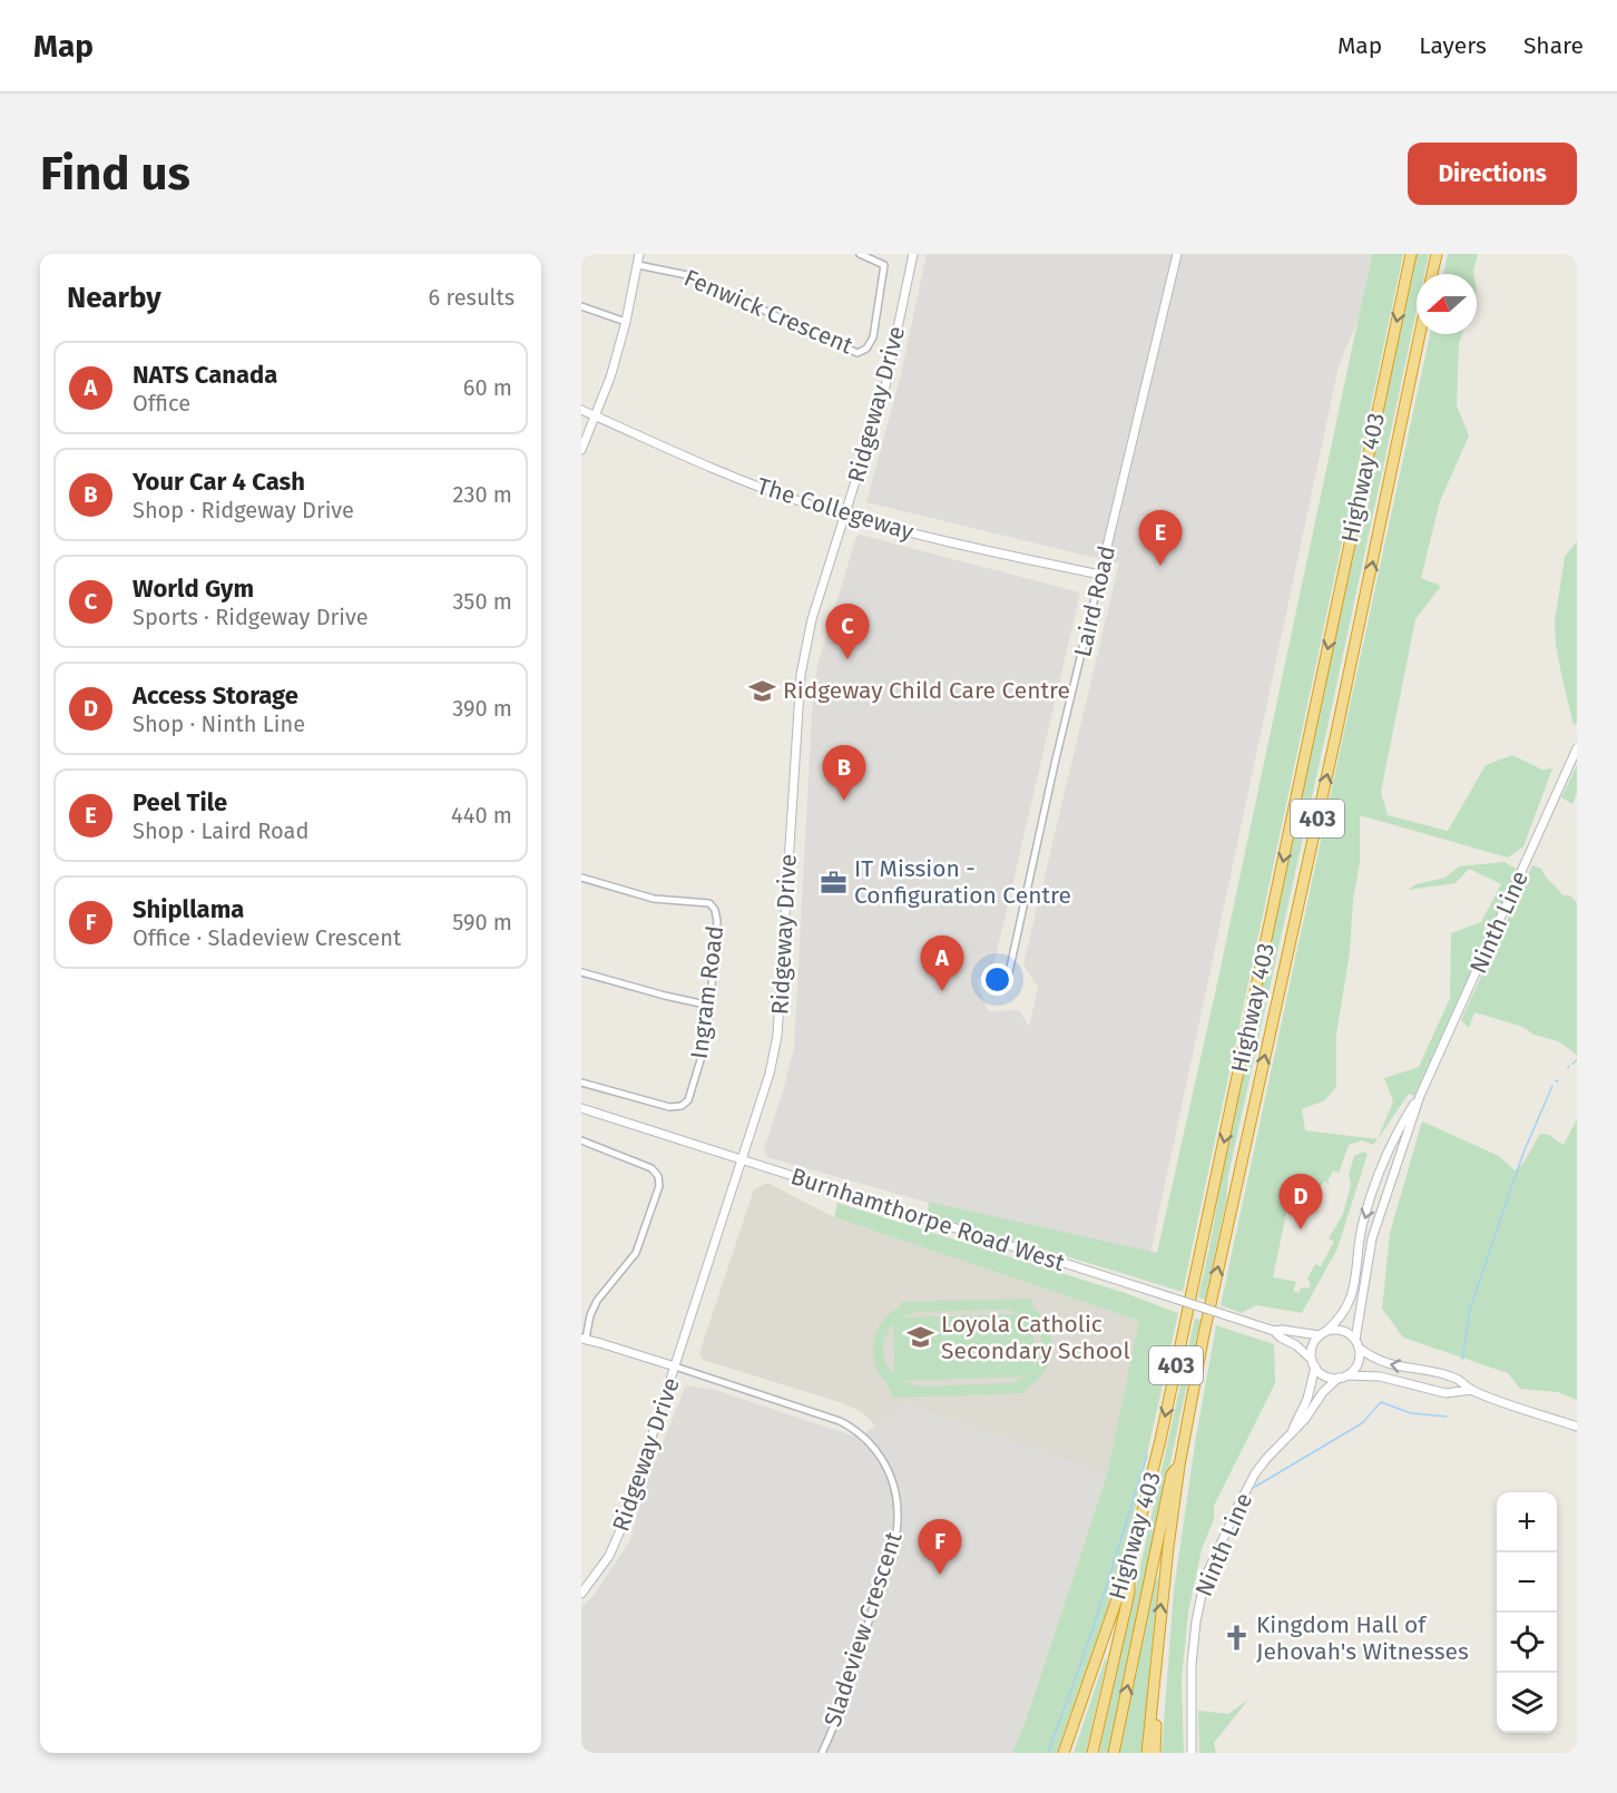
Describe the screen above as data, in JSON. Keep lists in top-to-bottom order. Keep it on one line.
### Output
{"streets":{"highway":["Highway 403","403"],"main road":["Ridgeway Drive","The Collegeway","Laird Road","Ninth Line","Burnhamthorpe Road West"],"street":["Fenwick Crescent","Ingram Road","Sladeview Crescent"]},"crossings":[["Ridgeway Drive","The Collegeway"],["Ridgeway Drive","Burnhamthorpe Road West"],["Ridgeway Drive","Sladeview Crescent"],["The Collegeway","Laird Road"],["Ninth Line","Burnhamthorpe Road West"]],"places":{"school or university":["Ridgeway Child Care Centre","Loyola Catholic Secondary School"],"office":["IT Mission - Configuration Centre"],"church":["Kingdom Hall of Jehovah's Witnesses"]},"north":"left","page":{"header":"Map","nav":["Map","Layers","Share"],"buttons":"Directions","title":"Find us","heading":["Nearby","6 results"],"list":[{"mark":"A","name":"NATS Canada","note":"Office","value":"60 m"},{"mark":"B","name":"Your Car 4 Cash","note":"Shop · Ridgeway Drive","value":"230 m"},{"mark":"C","name":"World Gym","note":"Sports · Ridgeway Drive","value":"350 m"},{"mark":"D","name":"Access Storage","note":"Shop · Ninth Line","value":"390 m"},{"mark":"E","name":"Peel Tile","note":"Shop · Laird Road","value":"440 m"},{"mark":"F","name":"Shipllama","note":"Office · Sladeview Crescent","value":"590 m"}],"pins":["E","C","B","A","D","F"],"map_buttons":["+","−"]}}
